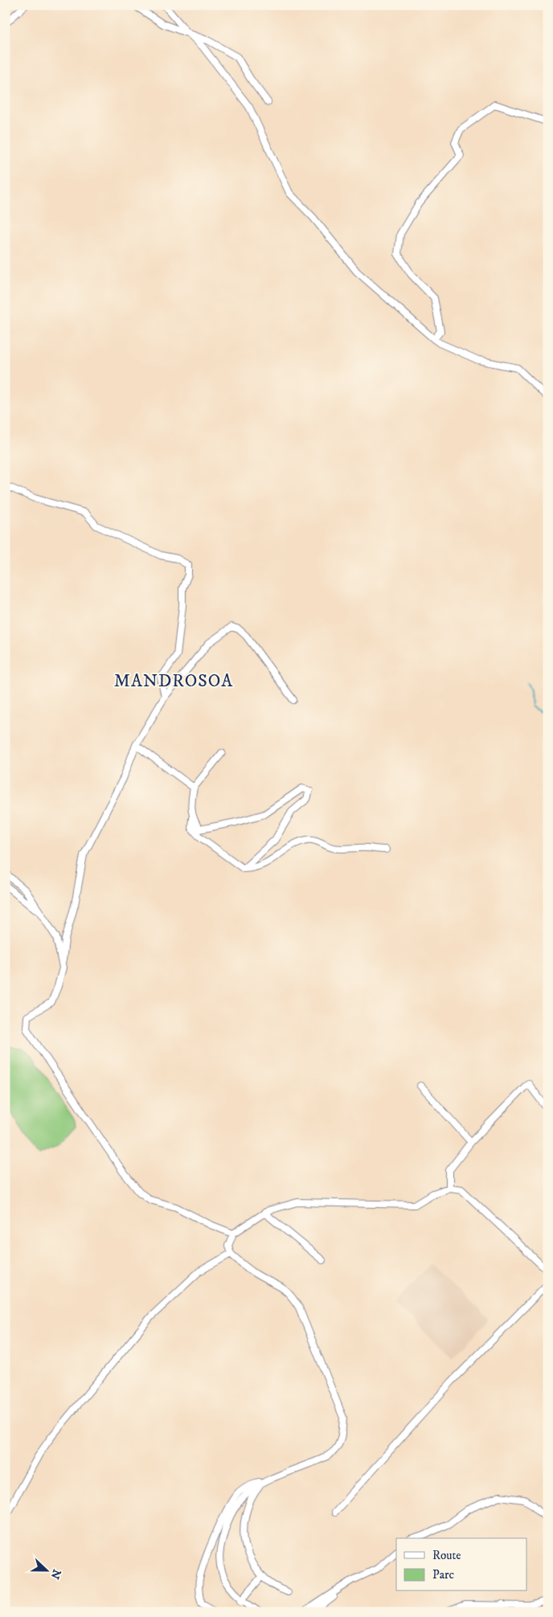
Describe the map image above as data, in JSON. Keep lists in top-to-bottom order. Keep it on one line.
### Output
{"districts":["MANDROSOA"],"legend":["Route","Parc"],"north":"right"}
